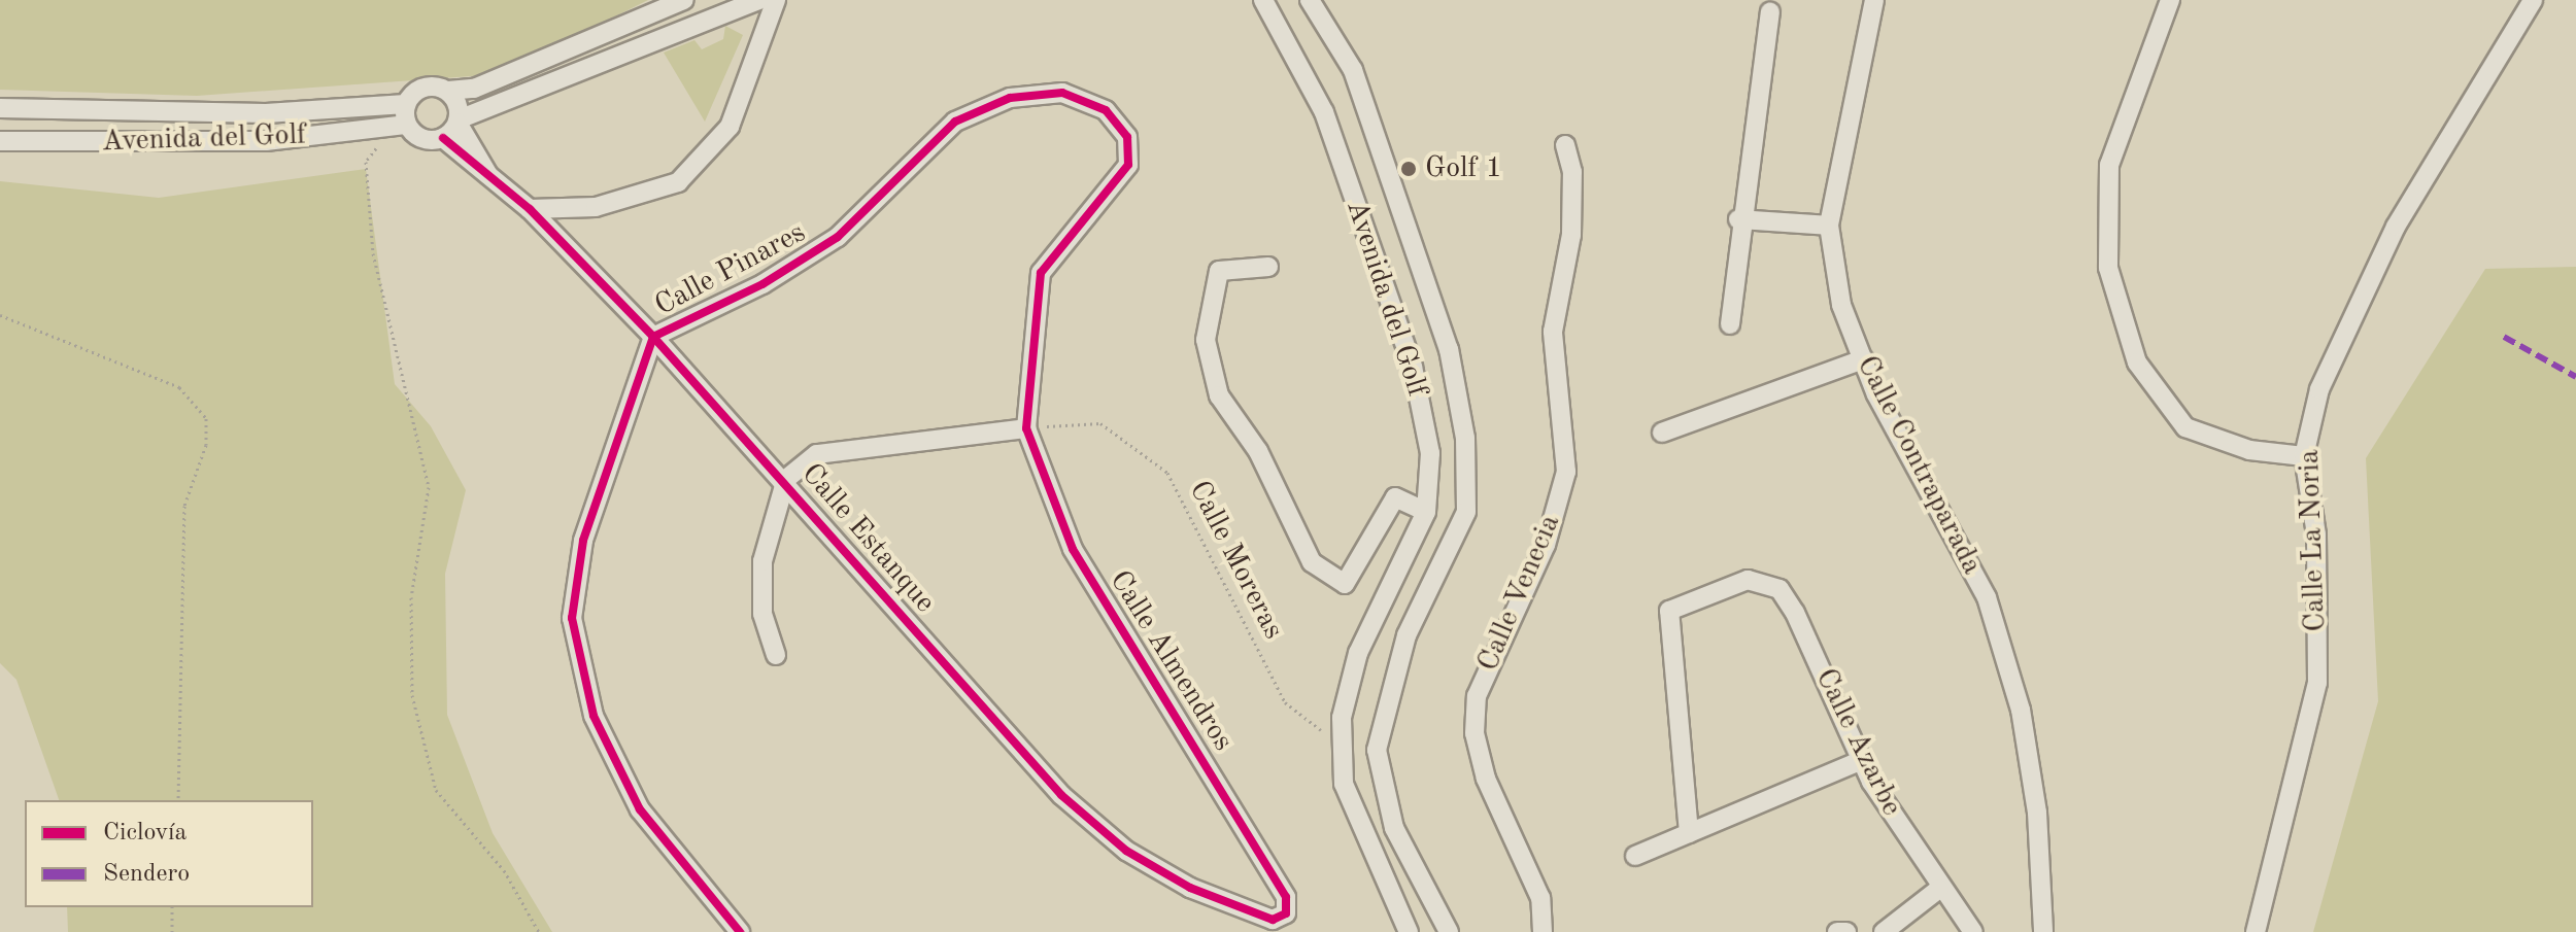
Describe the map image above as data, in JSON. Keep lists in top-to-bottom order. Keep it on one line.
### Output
{"streets":{"street":["Avenida del Golf","Calle Pinares","Calle Contraparada","Calle Estanque","Calle La Noria","Calle Venecia","Calle Almendros","Calle Azarbe"],"path":["Calle Moreras"]},"crossings":[["Avenida del Golf","Calle Estanque"],["Avenida del Golf","Calle Moreras"],["Calle Pinares","Calle Estanque"],["Calle Pinares","Calle Moreras"],["Calle Pinares","Calle Almendros"],["Calle Estanque","Calle Almendros"],["Calle Moreras","Calle Almendros"]],"places":["Golf 1"],"legend":["Ciclovía","Sendero"]}
